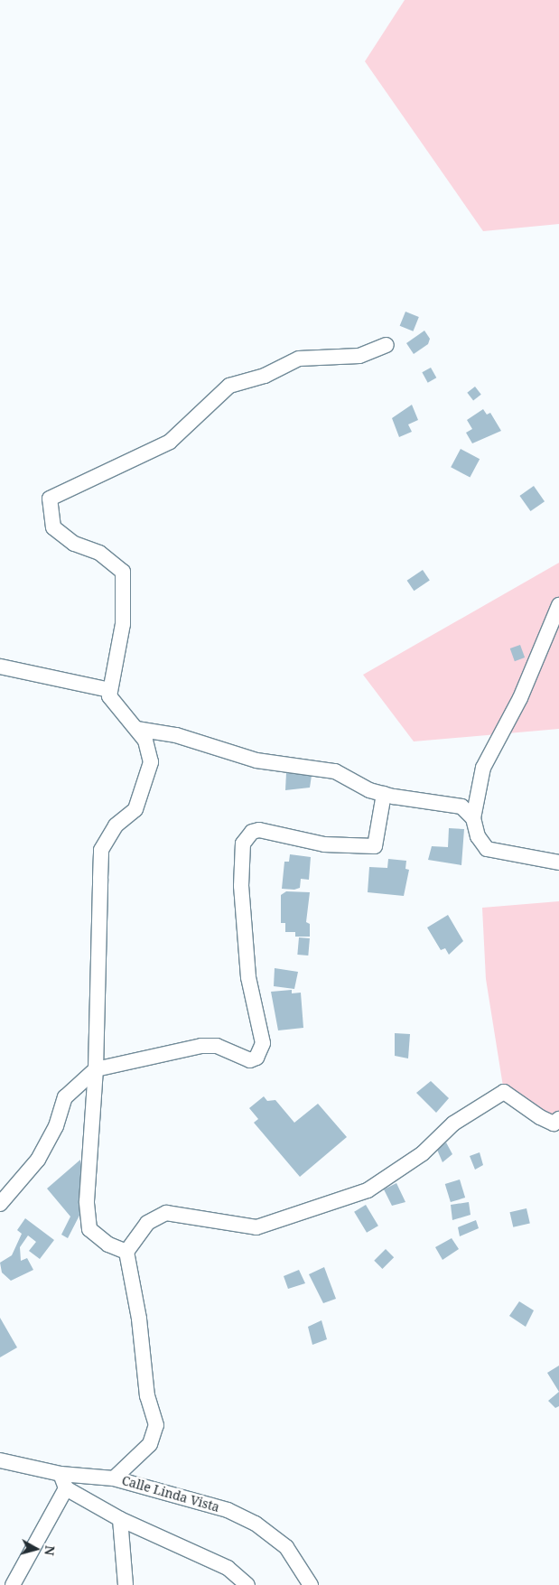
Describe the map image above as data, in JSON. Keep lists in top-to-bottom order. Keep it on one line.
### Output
{"streets":{"street":["Calle Linda Vista"]},"north":"right"}
